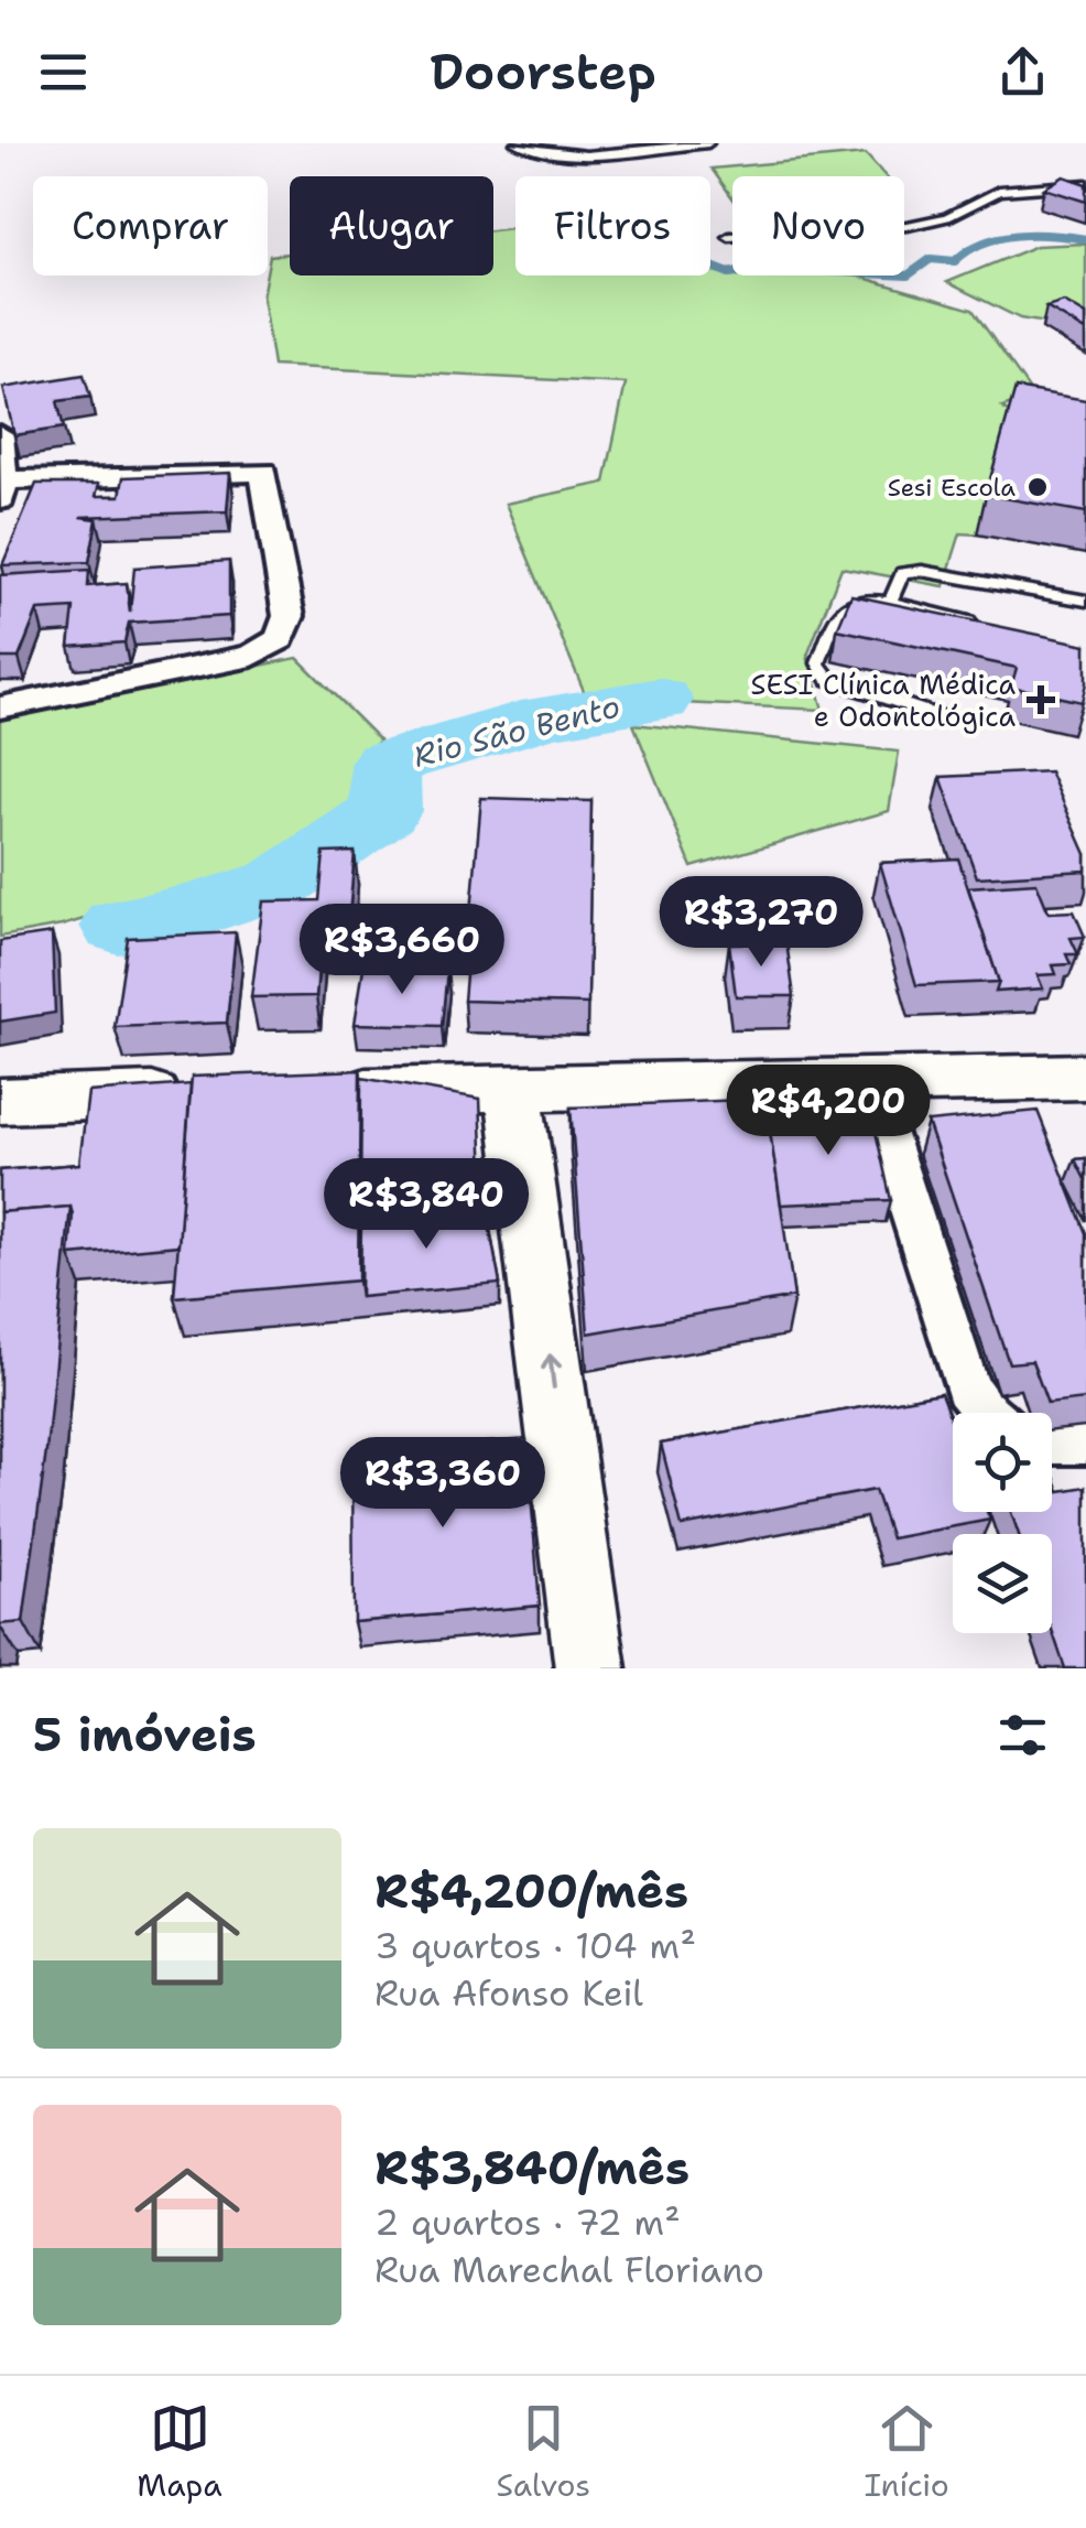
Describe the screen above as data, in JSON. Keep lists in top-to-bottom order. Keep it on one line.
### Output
{"water":["Rio São Bento"],"places":{"other":["Sesi Escola"],"health":["SESI Clínica Médica e Odontológica"]},"page":{"header":"Doorstep","chip":["Comprar","Alugar","Filtros","Novo"],"price":["R$3,270","R$3,660","R$4,200","R$3,840","R$3,360"],"heading":"5 imóveis","list":[{"name":"R$4,200/mês","note":"3 quartos · 104 m² · Rua Afonso Keil"},{"name":"R$3,840/mês","note":"2 quartos · 72 m² · Rua Marechal Floriano"}],"tabs":["Mapa","Salvos","Início"]}}
